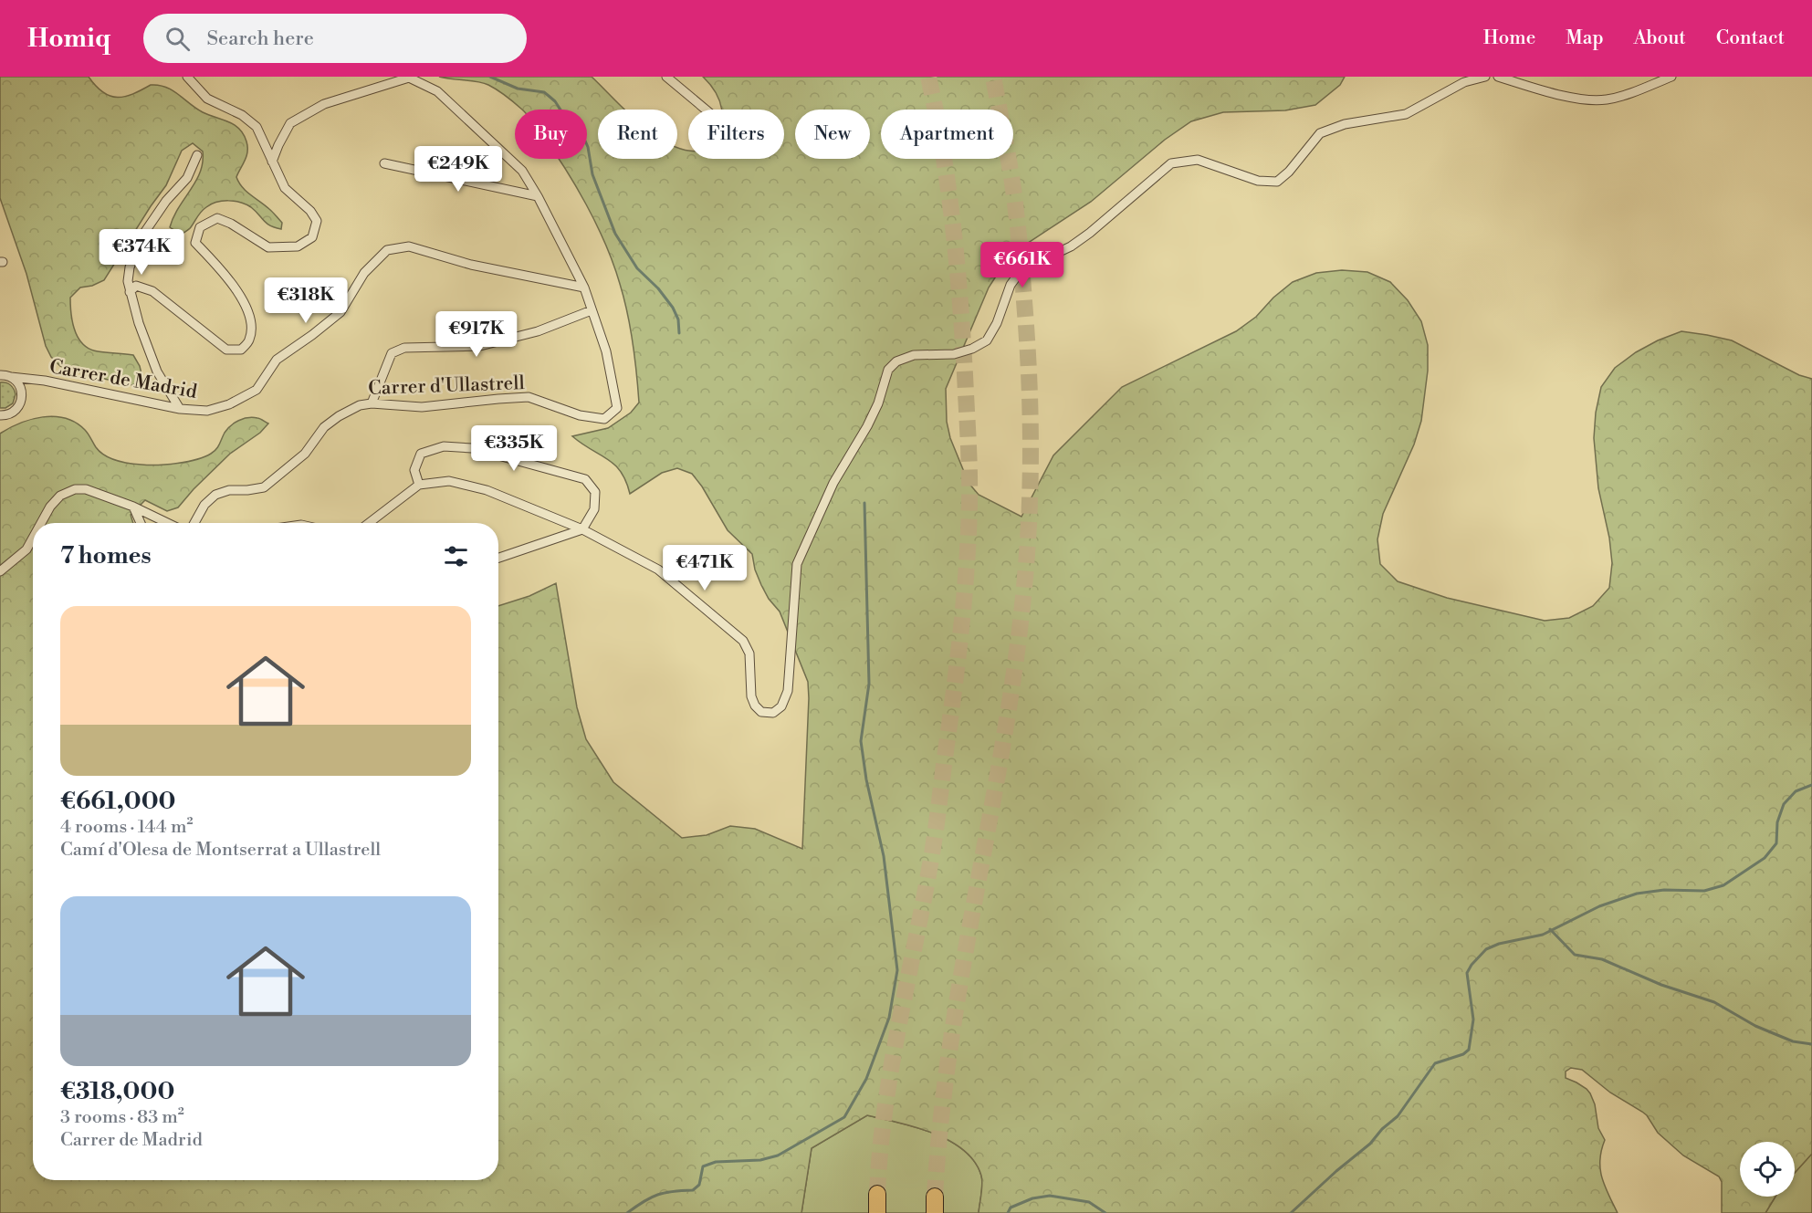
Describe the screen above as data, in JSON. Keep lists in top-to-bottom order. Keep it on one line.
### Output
{"streets":{"street":["Carrer de Madrid","Carrer d'Ullastrell"]},"page":{"header":"Homiq","search":"Search here","nav":["Home","Map","About","Contact"],"chip":["Buy","Rent","Filters","New","Apartment"],"price":["€249K","€374K","€661K","€318K","€917K","€335K","€471K"],"heading":"7 homes","list":[{"name":"€661,000","note":"4 rooms · 144 m² · Camí d'Olesa de Montserrat a Ullastrell"},{"name":"€318,000","note":"3 rooms · 83 m² · Carrer de Madrid"}]}}
